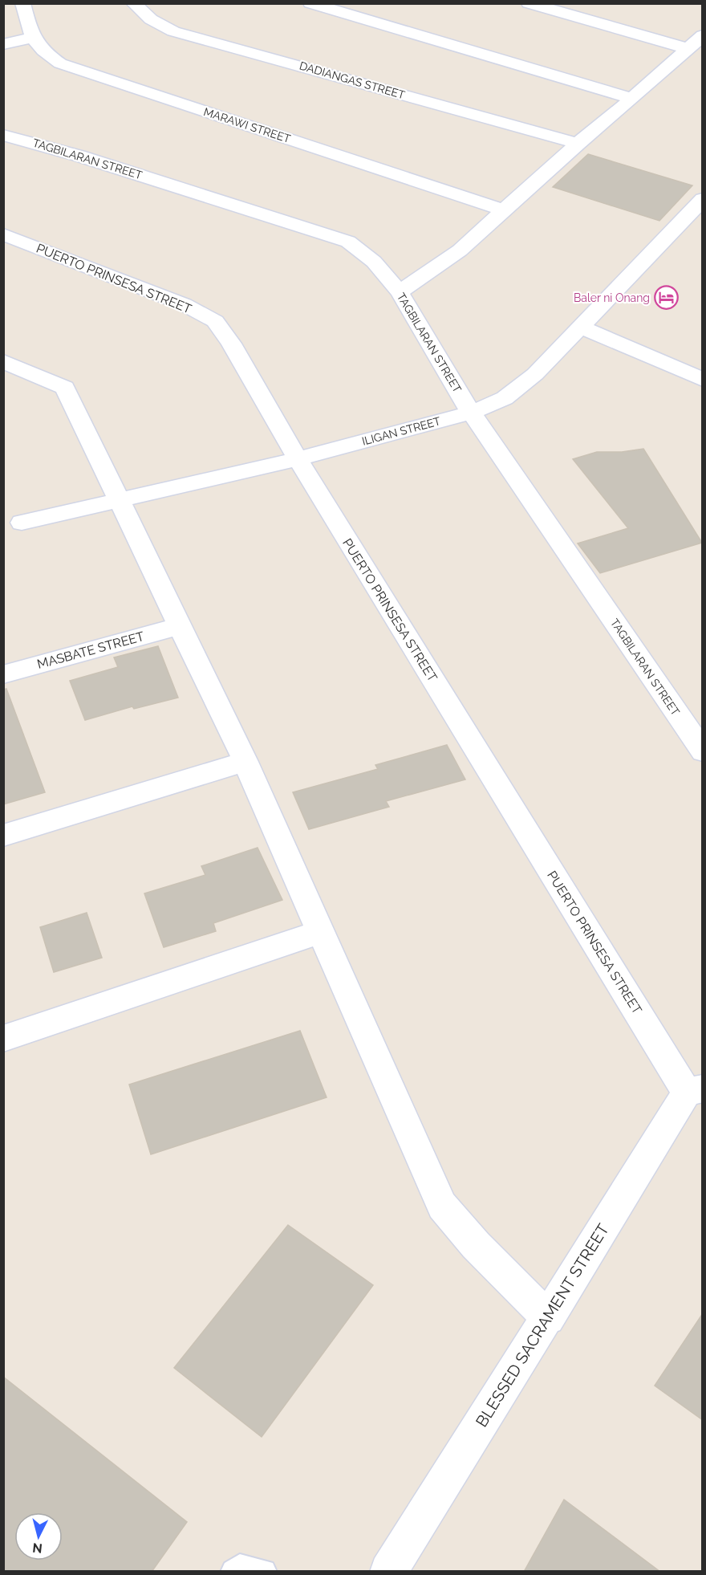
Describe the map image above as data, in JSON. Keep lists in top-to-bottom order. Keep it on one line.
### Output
{"streets":{"street":["DADIANGAS STREET","MARAWI STREET","TAGBILARAN STREET","PUERTO PRINSESA STREET","ILIGAN STREET","MASBATE STREET","BLESSED SACRAMENT STREET"]},"crossings":[["TAGBILARAN STREET","ILIGAN STREET"],["PUERTO PRINSESA STREET","ILIGAN STREET"],["PUERTO PRINSESA STREET","BLESSED SACRAMENT STREET"]],"places":{"hotel":["Baler ni Onang"]},"north":"bottom"}
